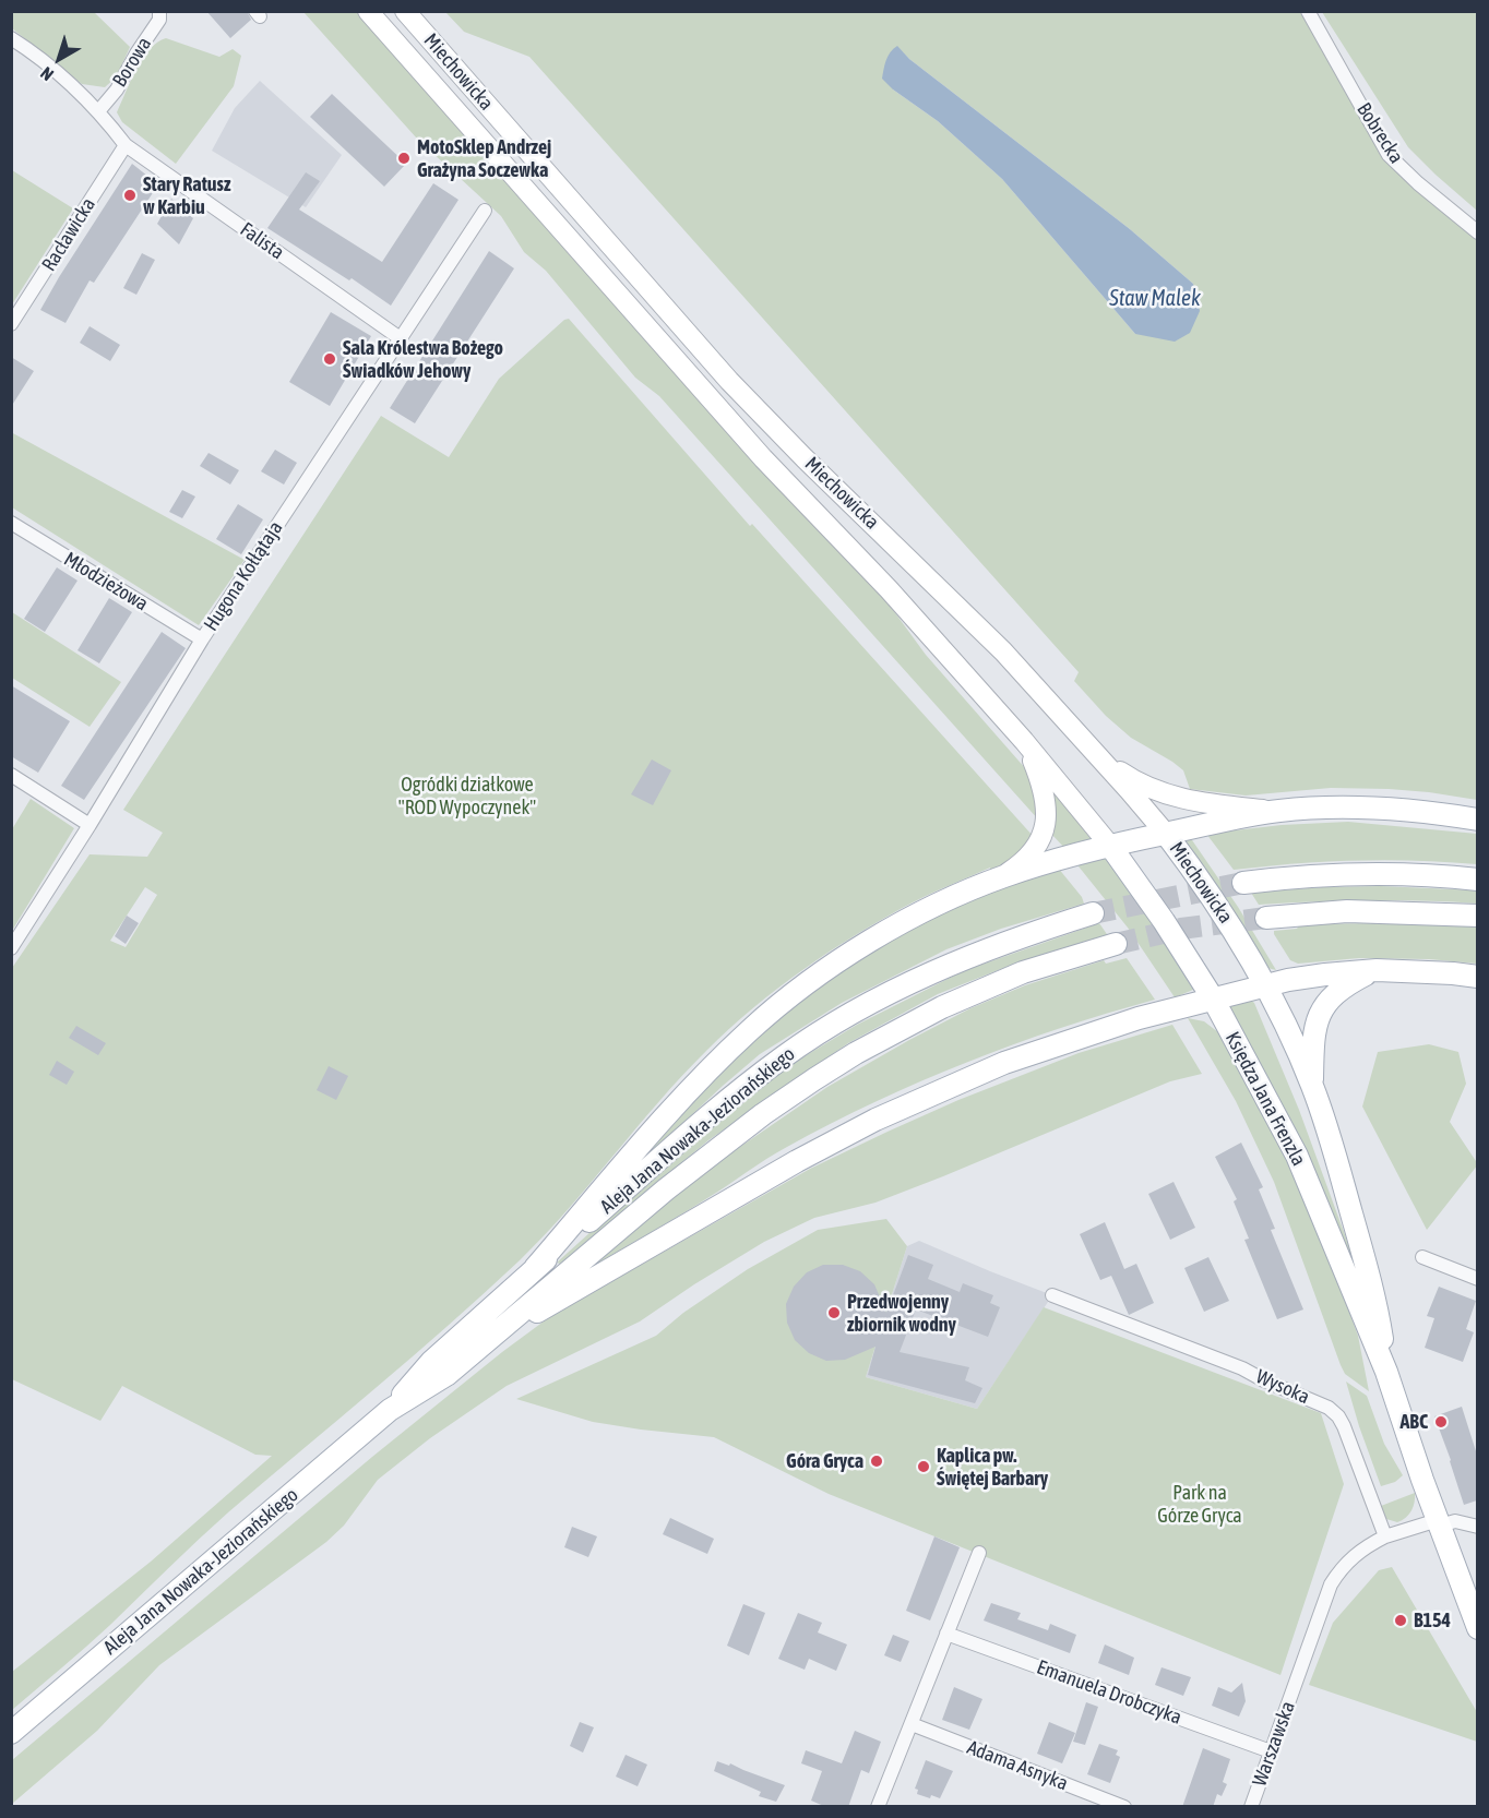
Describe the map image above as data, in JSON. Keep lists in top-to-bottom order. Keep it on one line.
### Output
{"streets":{"main road":["Miechowicka","Księdza Jana Frenzla","Aleja Jana Nowaka-Jeziorańskiego"],"street":["Borowa","Bobrecka","Racławicka","Falista","Hugona Kołłątaja","Młodzieżowa","Wysoka","Emanuela Drobczyka","Warszawska","Adama Asnyka"]},"crossings":[["Borowa","Falista"],["Miechowicka","Księdza Jana Frenzla"],["Racławicka","Falista"],["Falista","Hugona Kołłątaja"],["Hugona Kołłątaja","Młodzieżowa"],["Wysoka","Warszawska"],["Emanuela Drobczyka","Warszawska"]],"water":["Staw Malek"],"parks":["Ogródki działkowe \"ROD Wypoczynek\"","Park na Górze Gryca"],"places":["MotoSklep Andrzej Grażyna Soczewka","Stary Ratusz w Karbiu","Sala Królestwa Bożego Świadków Jehowy","Przedwojenny zbiornik wodny","ABC","Góra Gryca","Kaplica pw. Świętej Barbary","B154"],"north":"bottom left"}
